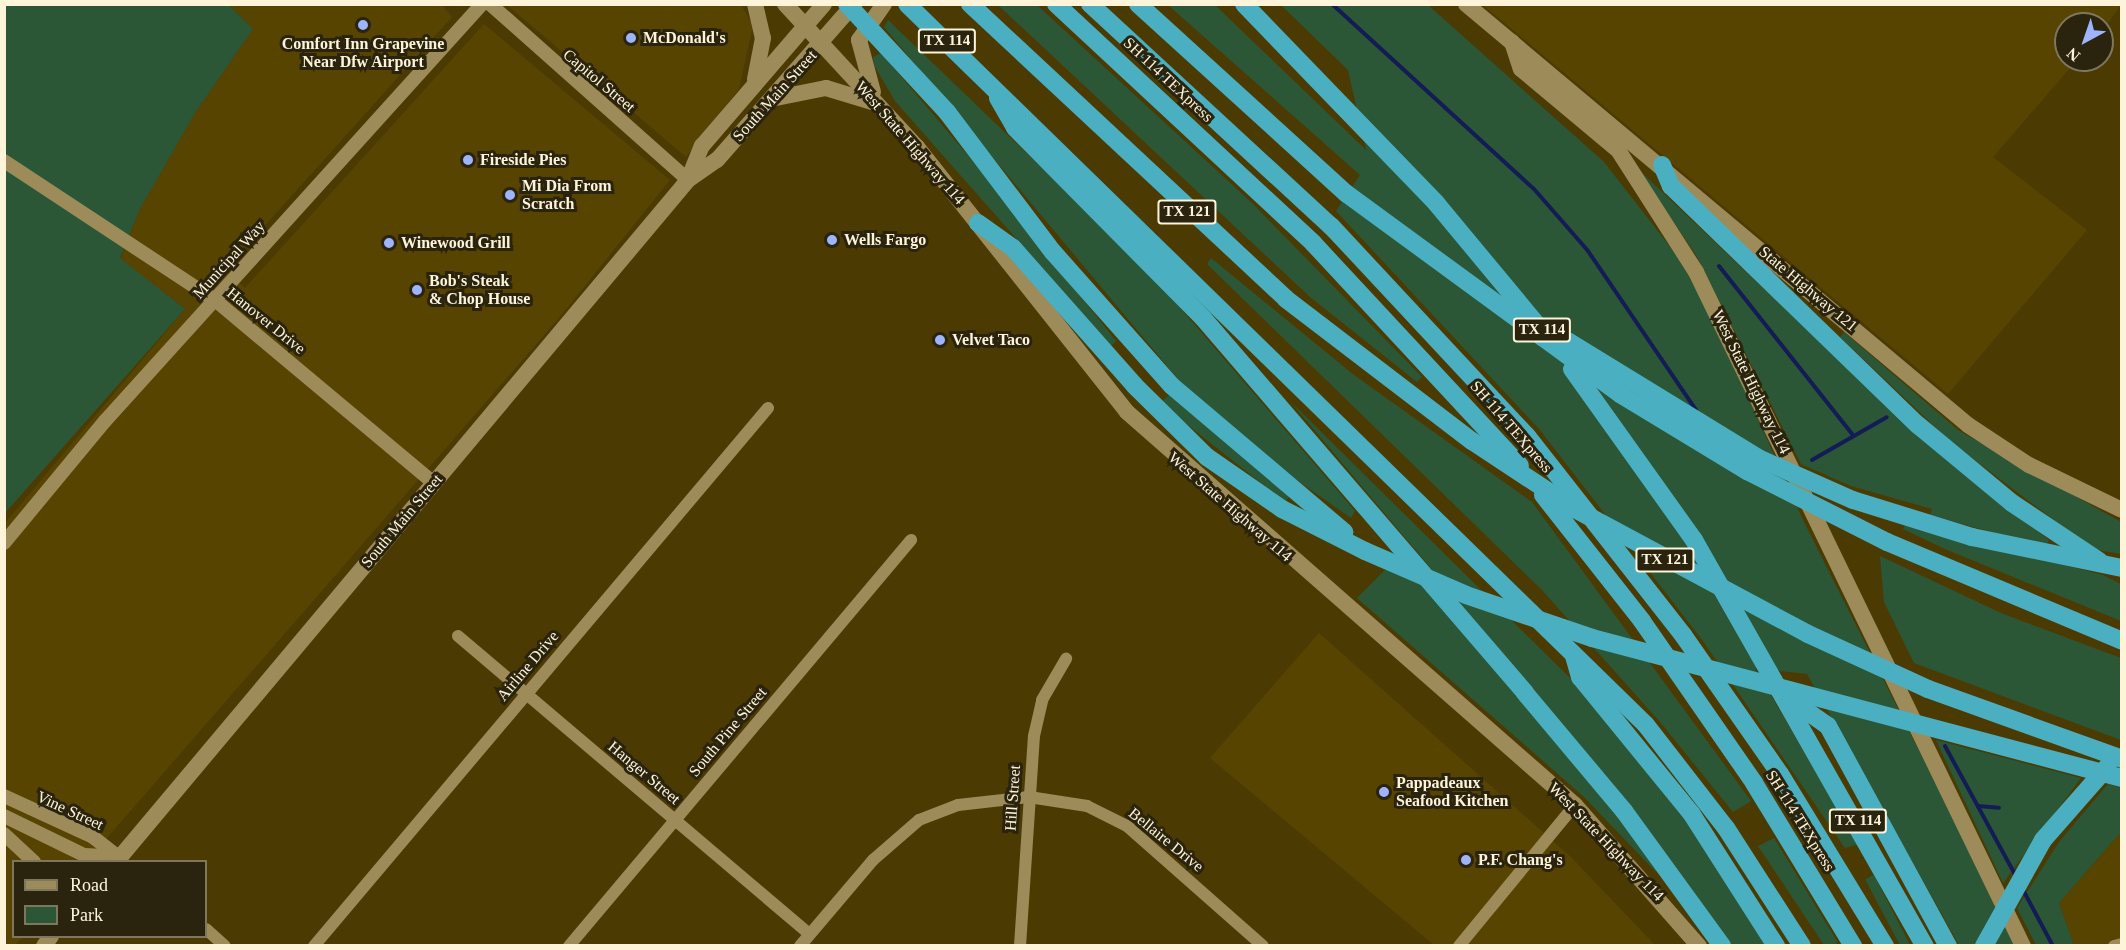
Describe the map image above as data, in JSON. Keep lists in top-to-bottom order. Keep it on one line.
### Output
{"streets":{"highway":["TX 114","SH 114 TEXpress","TX 121"],"main road":["South Main Street","West State Highway 114","State Highway 121"],"street":["Capitol Street","Municipal Way","Hanover Drive","Airline Drive","South Pine Street","Hanger Street","Hill Street","Vine Street","Bellaire Drive"]},"crossings":[["Capitol Street","South Main Street"],["South Main Street","West State Highway 114"],["South Main Street","Hanover Drive"],["South Main Street","Vine Street"],["West State Highway 114","State Highway 121"],["Municipal Way","Hanover Drive"],["Airline Drive","Hanger Street"],["South Pine Street","Hanger Street"],["Hanger Street","Bellaire Drive"],["Hill Street","Bellaire Drive"]],"places":["Comfort Inn Grapevine Near Dfw Airport","McDonald's","Fireside Pies","Mi Dia From Scratch","Wells Fargo","Winewood Grill","Bob's Steak & Chop House","Velvet Taco","Pappadeaux Seafood Kitchen","P.F. Chang's"],"legend":["Road","Park"],"north":"bottom left"}
